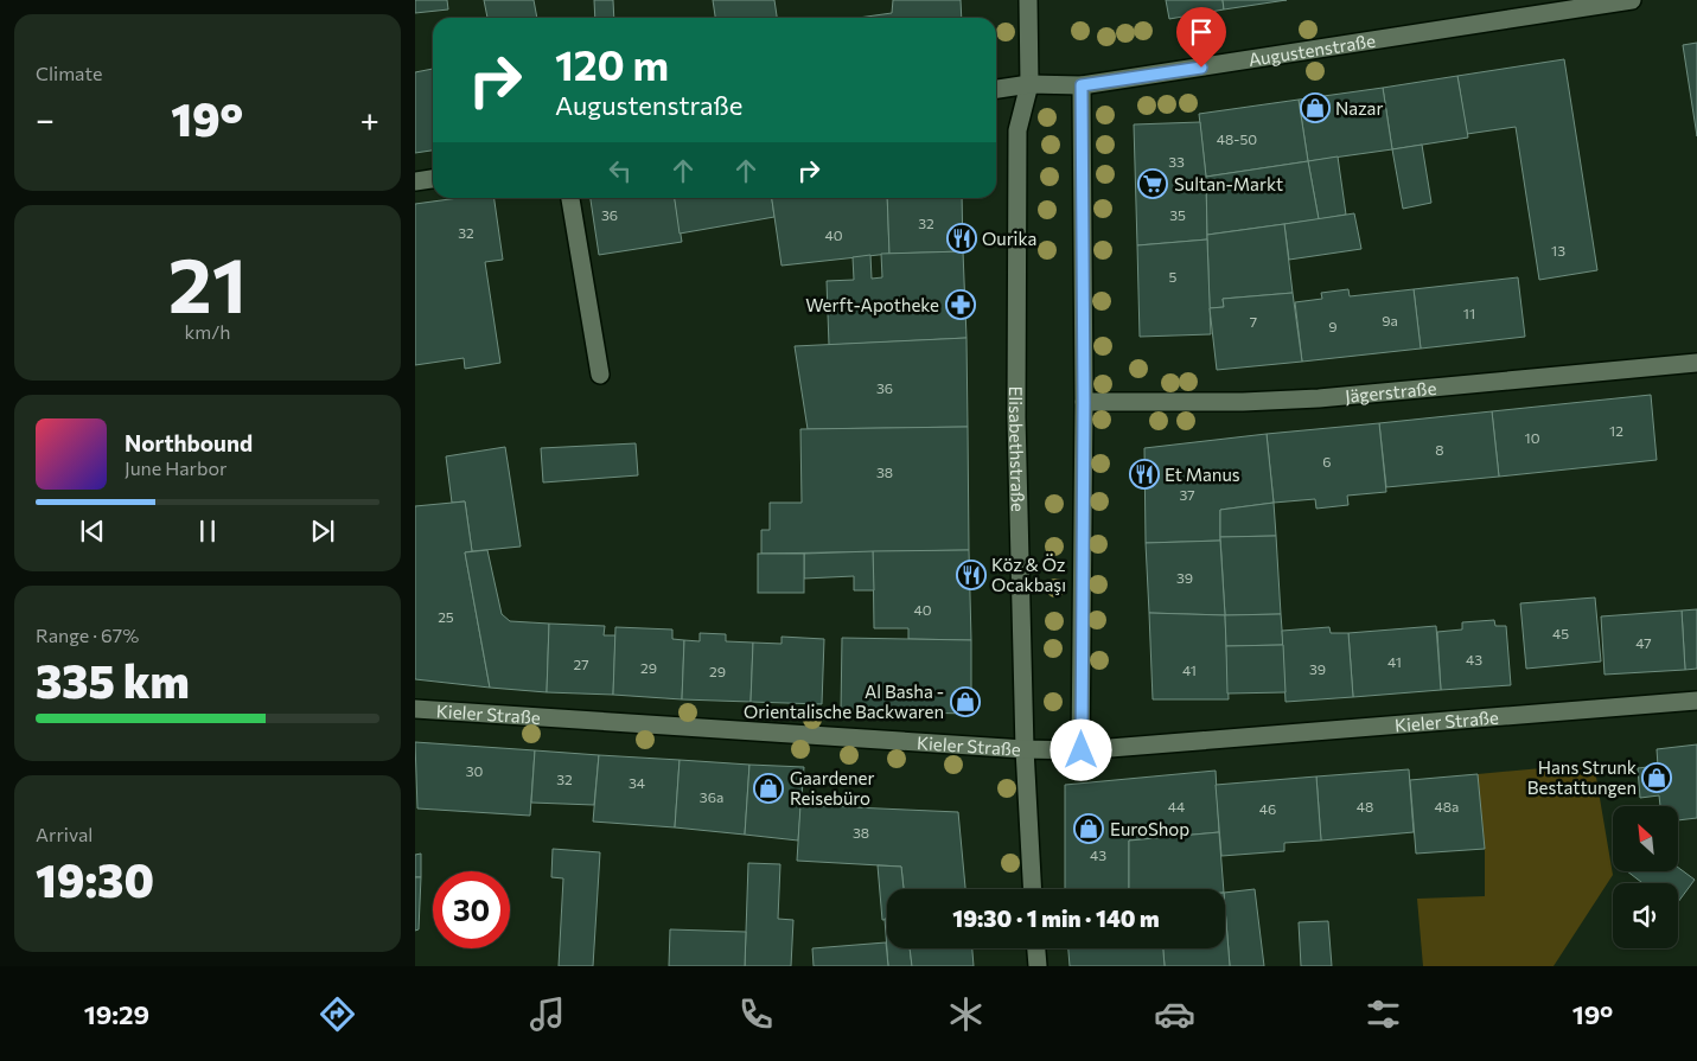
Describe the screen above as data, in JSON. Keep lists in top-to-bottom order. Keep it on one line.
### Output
{"streets":{"street":["Augustenstraße","Jägerstraße","Elisabethstraße","Kieler Straße"]},"crossings":[["Augustenstraße","Elisabethstraße"],["Elisabethstraße","Kieler Straße"]],"places":{"shop":["Nazar","Al Basha - Orientalische Backwaren","Hans Strunk Bestattungen","Gaardener Reisebüro","EuroShop"],"supermarket":["Sultan-Markt"],"restaurant":["Ourika","Et Manus","Köz & Öz Ocakbaşı"],"pharmacy":["Werft-Apotheke"]},"house_numbers":["48-50","33","36","35","32","32","40","13","5","11","9a","7","9","36","12","10","8","6","38","37","39","40","25","45","47","43","41","27","29","39","41","29","30","32","34","36a","44","48","48a","46","38","43"],"north":"top left","page":{"tile":["Climate",["21","km/h"],["Range · 67%","335 km"],["Arrival","19:30"]],"turn":["120 m","Augustenstraße"],"heat":["−","19°","+"],"song":["Northbound","June Harbor"],"limit":"30","trip":"19:30 · 1 min · 140 m","tabs":["19:29","19°"]}}
